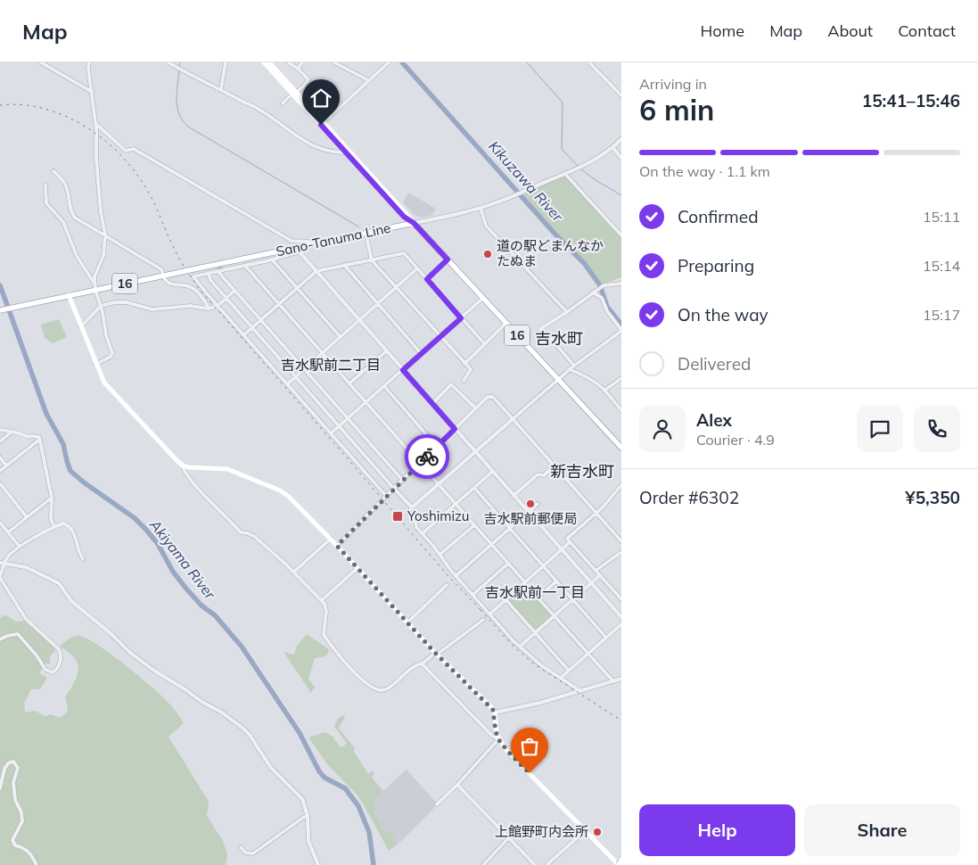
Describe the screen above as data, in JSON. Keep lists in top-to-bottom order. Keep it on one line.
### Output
{"streets":{"main road":["Sano-Tanuma Line","16"]},"crossings":[["Sano-Tanuma Line","16"]],"districts":["吉水町","吉水駅前二丁目","新吉水町","吉水駅前一丁目"],"water":["Kikuzawa River","Akiyama River"],"places":{"other":["道の駅どまんなか たぬま","吉水駅前郵便局","上館野町内会所"],"transit":["Yoshimizu"]},"page":{"header":"Map","nav":["Home","Map","About","Contact"],"heading":["6 min","Arriving in","15:41–15:46"],"panel":["Alex","Courier · 4.9","Order #6302","¥5,350"],"bar":"On the way · 1.1 km","list":[["Confirmed","15:11"],["Preparing","15:14"],["On the way","15:17"],"Delivered"],"buttons":["Help","Share"]}}
